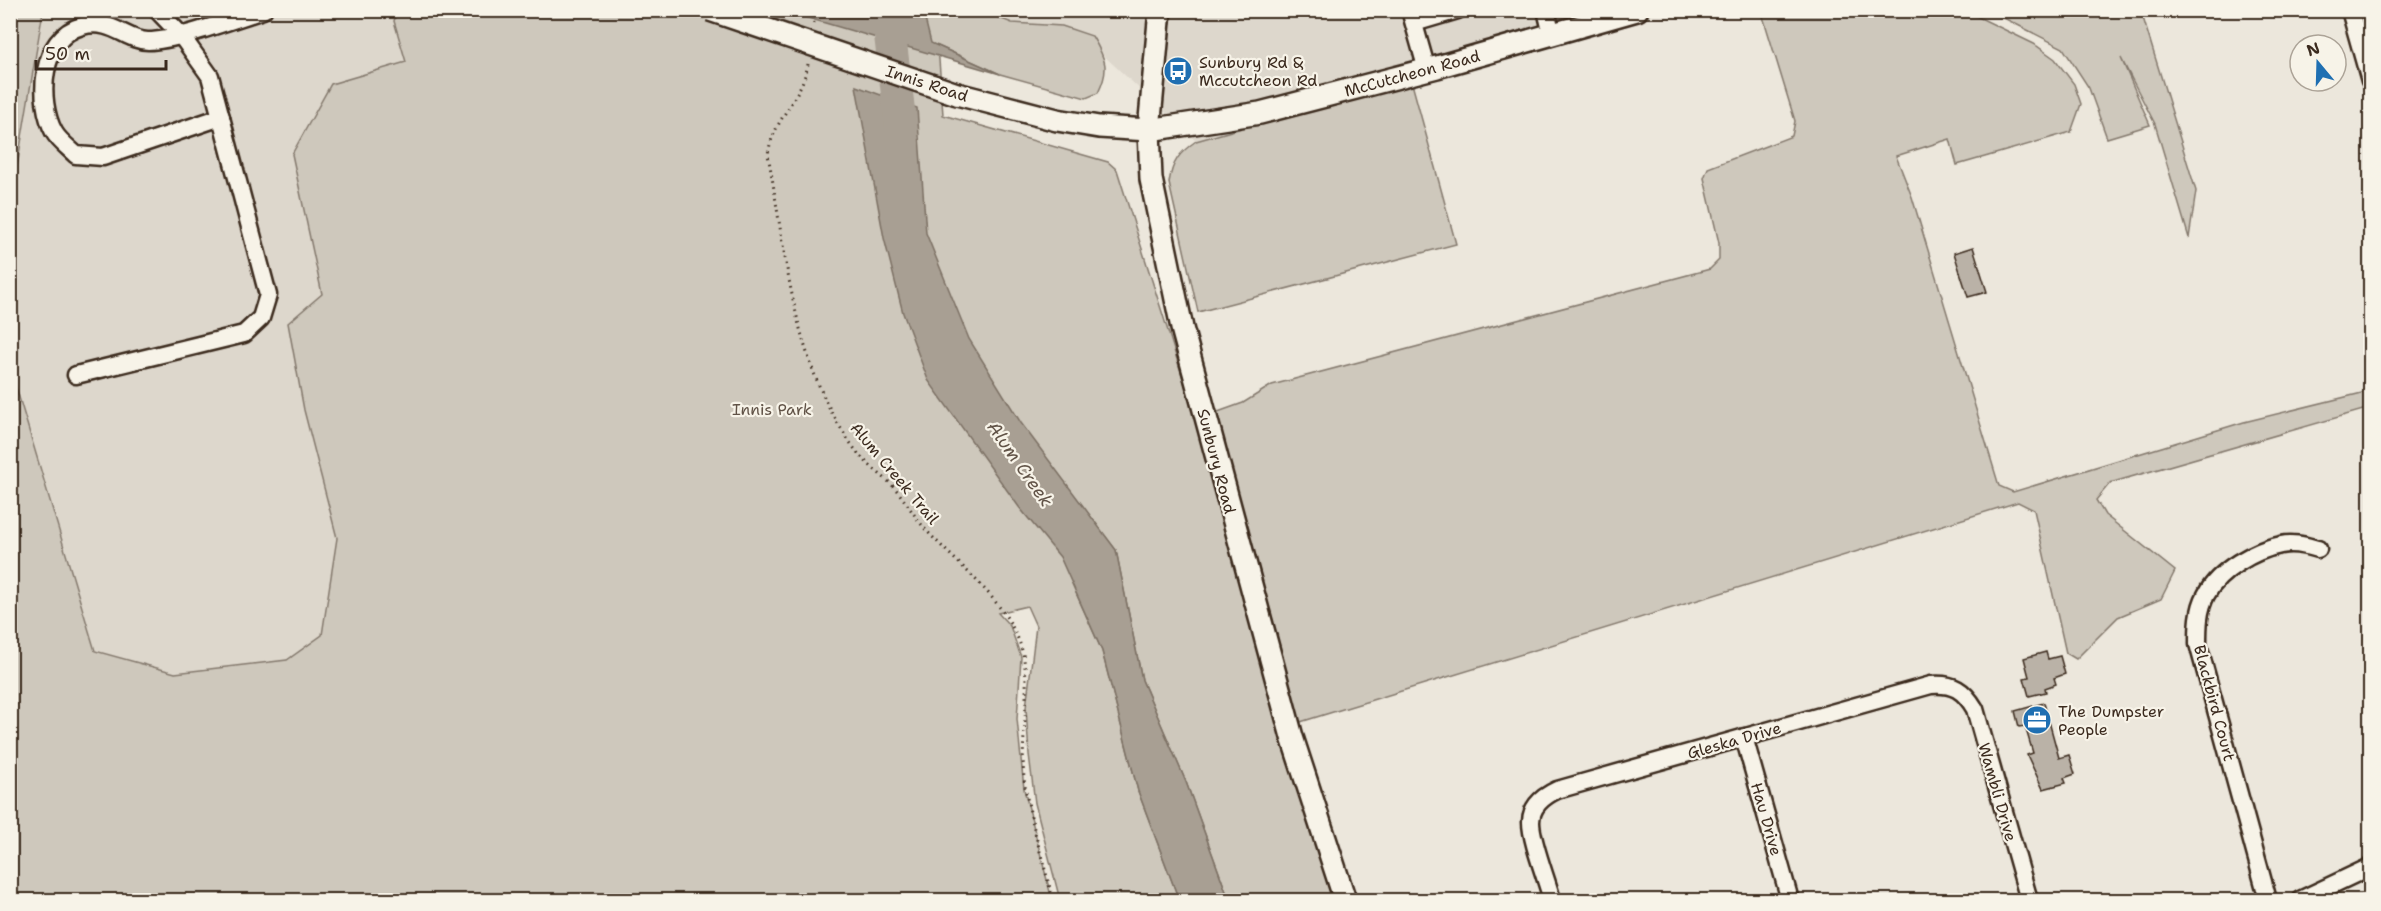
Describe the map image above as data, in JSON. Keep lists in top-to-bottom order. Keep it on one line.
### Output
{"streets":{"main road":["McCutcheon Road","Innis Road","Sunbury Road"],"street":["Blackbird Court","Gleska Drive","Wambli Drive","Hau Drive"],"path":["Alum Creek Trail"]},"crossings":[["McCutcheon Road","Innis Road"],["McCutcheon Road","Sunbury Road"],["Innis Road","Sunbury Road"],["Gleska Drive","Wambli Drive"],["Gleska Drive","Hau Drive"]],"water":["Alum Creek"],"parks":["Innis Park"],"places":{"bus stop":["Sunbury Rd & Mccutcheon Rd"],"office":["The Dumpster People"]},"scale_bar":"50 m","north":"top"}
